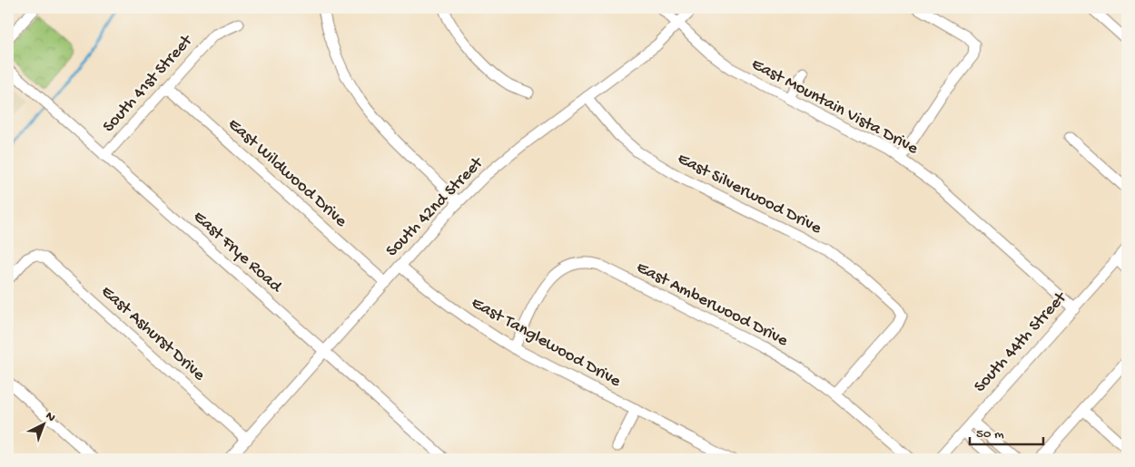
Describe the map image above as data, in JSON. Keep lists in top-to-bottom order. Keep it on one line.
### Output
{"streets":{"street":["South 41st Street","East Mountain Vista Drive","East Wildwood Drive","East Silverwood Drive","South 42nd Street","East Frye Road","East Amberwood Drive","East Ashurst Drive","East Tanglewood Drive","South 44th Street"]},"crossings":[["South 41st Street","East Wildwood Drive"],["South 41st Street","East Frye Road"],["East Mountain Vista Drive","South 42nd Street"],["East Mountain Vista Drive","South 44th Street"],["East Wildwood Drive","South 42nd Street"],["East Silverwood Drive","South 42nd Street"],["East Silverwood Drive","East Amberwood Drive"],["South 42nd Street","East Frye Road"],["South 42nd Street","East Ashurst Drive"],["South 42nd Street","East Tanglewood Drive"],["East Amberwood Drive","East Tanglewood Drive"]],"scale_bar":"50 m","north":"top right"}
